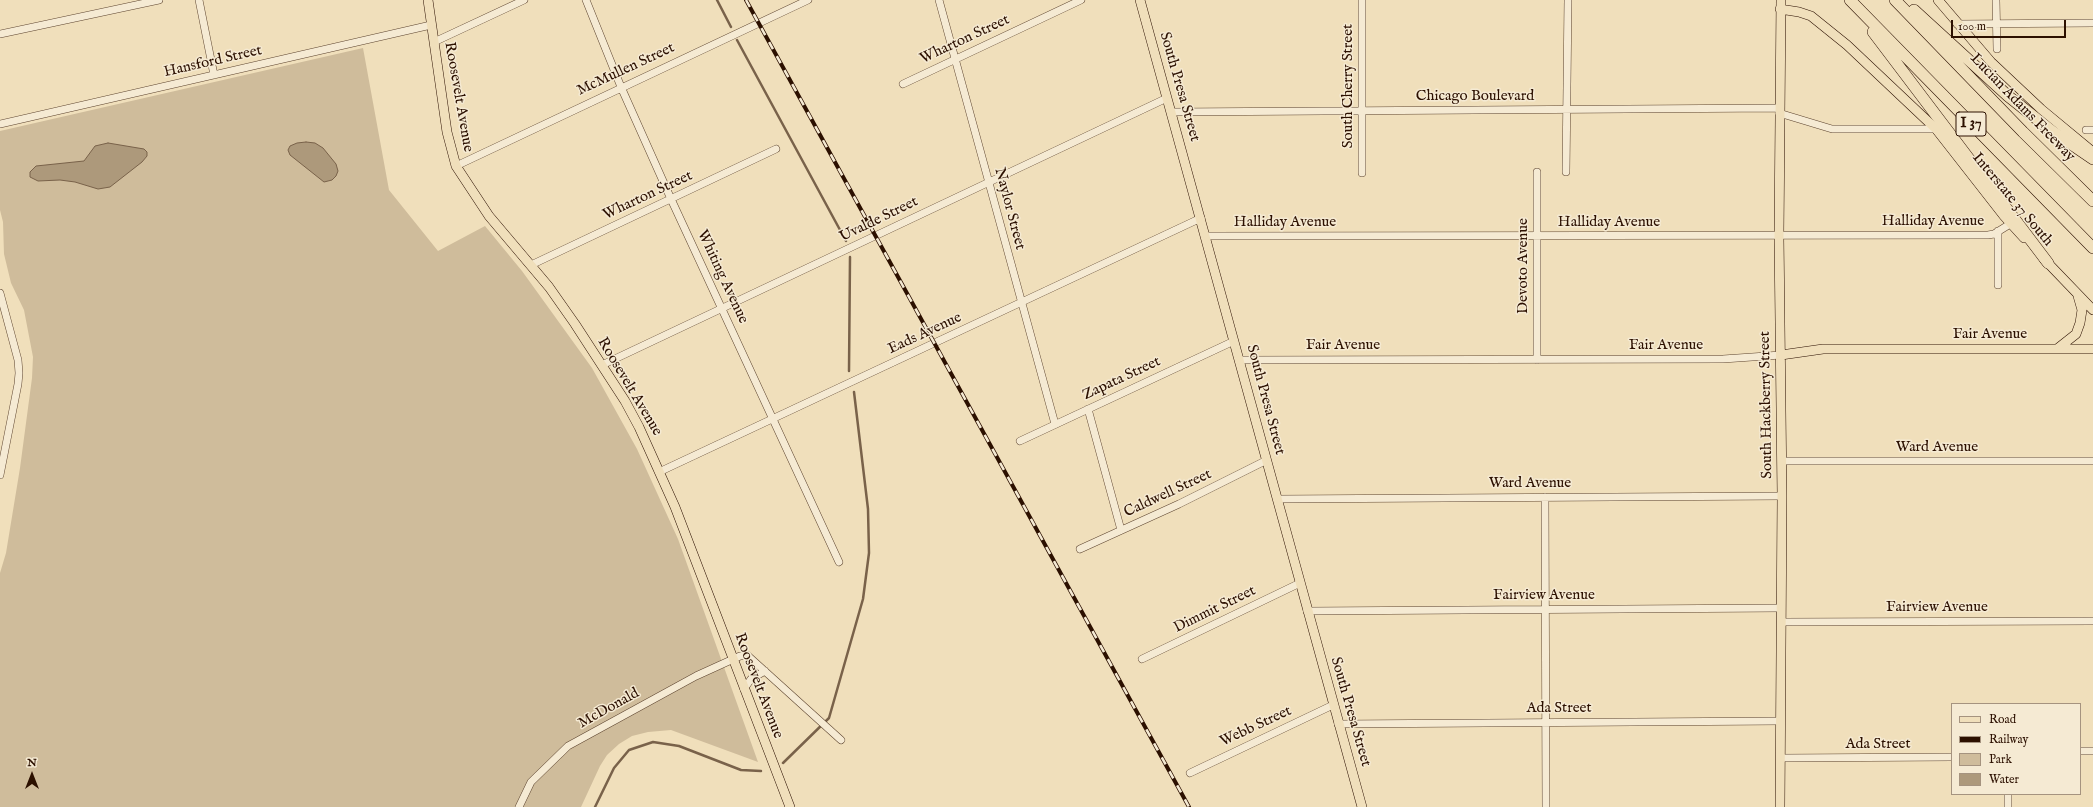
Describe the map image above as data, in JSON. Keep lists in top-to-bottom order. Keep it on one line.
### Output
{"streets":{"highway":["Lucian Adams Freeway","I 37"],"main road":["South Presa Street","Roosevelt Avenue","Interstate 37 South","Fair Avenue","South Hackberry Street"],"street":["Wharton Street","Hansford Street","McMullen Street","South Cherry Street","Chicago Boulevard","Naylor Street","Uvalde Street","Halliday Avenue","Devoto Avenue","Whiting Avenue","Eads Avenue","Zapata Street","Ward Avenue","Caldwell Street","Fairview Avenue","Dimmit Street","McDonald","Ada Street","Webb Street"]},"crossings":[["Wharton Street","Roosevelt Avenue"],["Wharton Street","Naylor Street"],["Wharton Street","Whiting Avenue"],["Hansford Street","Roosevelt Avenue"],["McMullen Street","Roosevelt Avenue"],["McMullen Street","Whiting Avenue"],["South Cherry Street","Chicago Boulevard"],["South Presa Street","Chicago Boulevard"],["South Presa Street","Uvalde Street"],["South Presa Street","Halliday Avenue"],["South Presa Street","Eads Avenue"],["South Presa Street","Fair Avenue"],["South Presa Street","Zapata Street"],["South Presa Street","Ward Avenue"],["South Presa Street","Caldwell Street"],["South Presa Street","Fairview Avenue"],["South Presa Street","Dimmit Street"],["South Presa Street","Ada Street"],["South Presa Street","Webb Street"],["Roosevelt Avenue","Uvalde Street"],["Roosevelt Avenue","Eads Avenue"],["Roosevelt Avenue","McDonald"],["Chicago Boulevard","Interstate 37 South"],["Chicago Boulevard","South Hackberry Street"],["Interstate 37 South","Halliday Avenue"],["Interstate 37 South","South Hackberry Street"],["Naylor Street","Uvalde Street"],["Naylor Street","Eads Avenue"],["Naylor Street","Zapata Street"],["Uvalde Street","Whiting Avenue"],["Halliday Avenue","Devoto Avenue"],["Halliday Avenue","South Hackberry Street"],["Devoto Avenue","Fair Avenue"],["Whiting Avenue","Eads Avenue"],["Fair Avenue","South Hackberry Street"],["South Hackberry Street","Ward Avenue"],["South Hackberry Street","Fairview Avenue"],["South Hackberry Street","Ada Street"]],"legend":["Road","Railway","Park","Water"],"scale_bar":"100 m","north":"top"}
